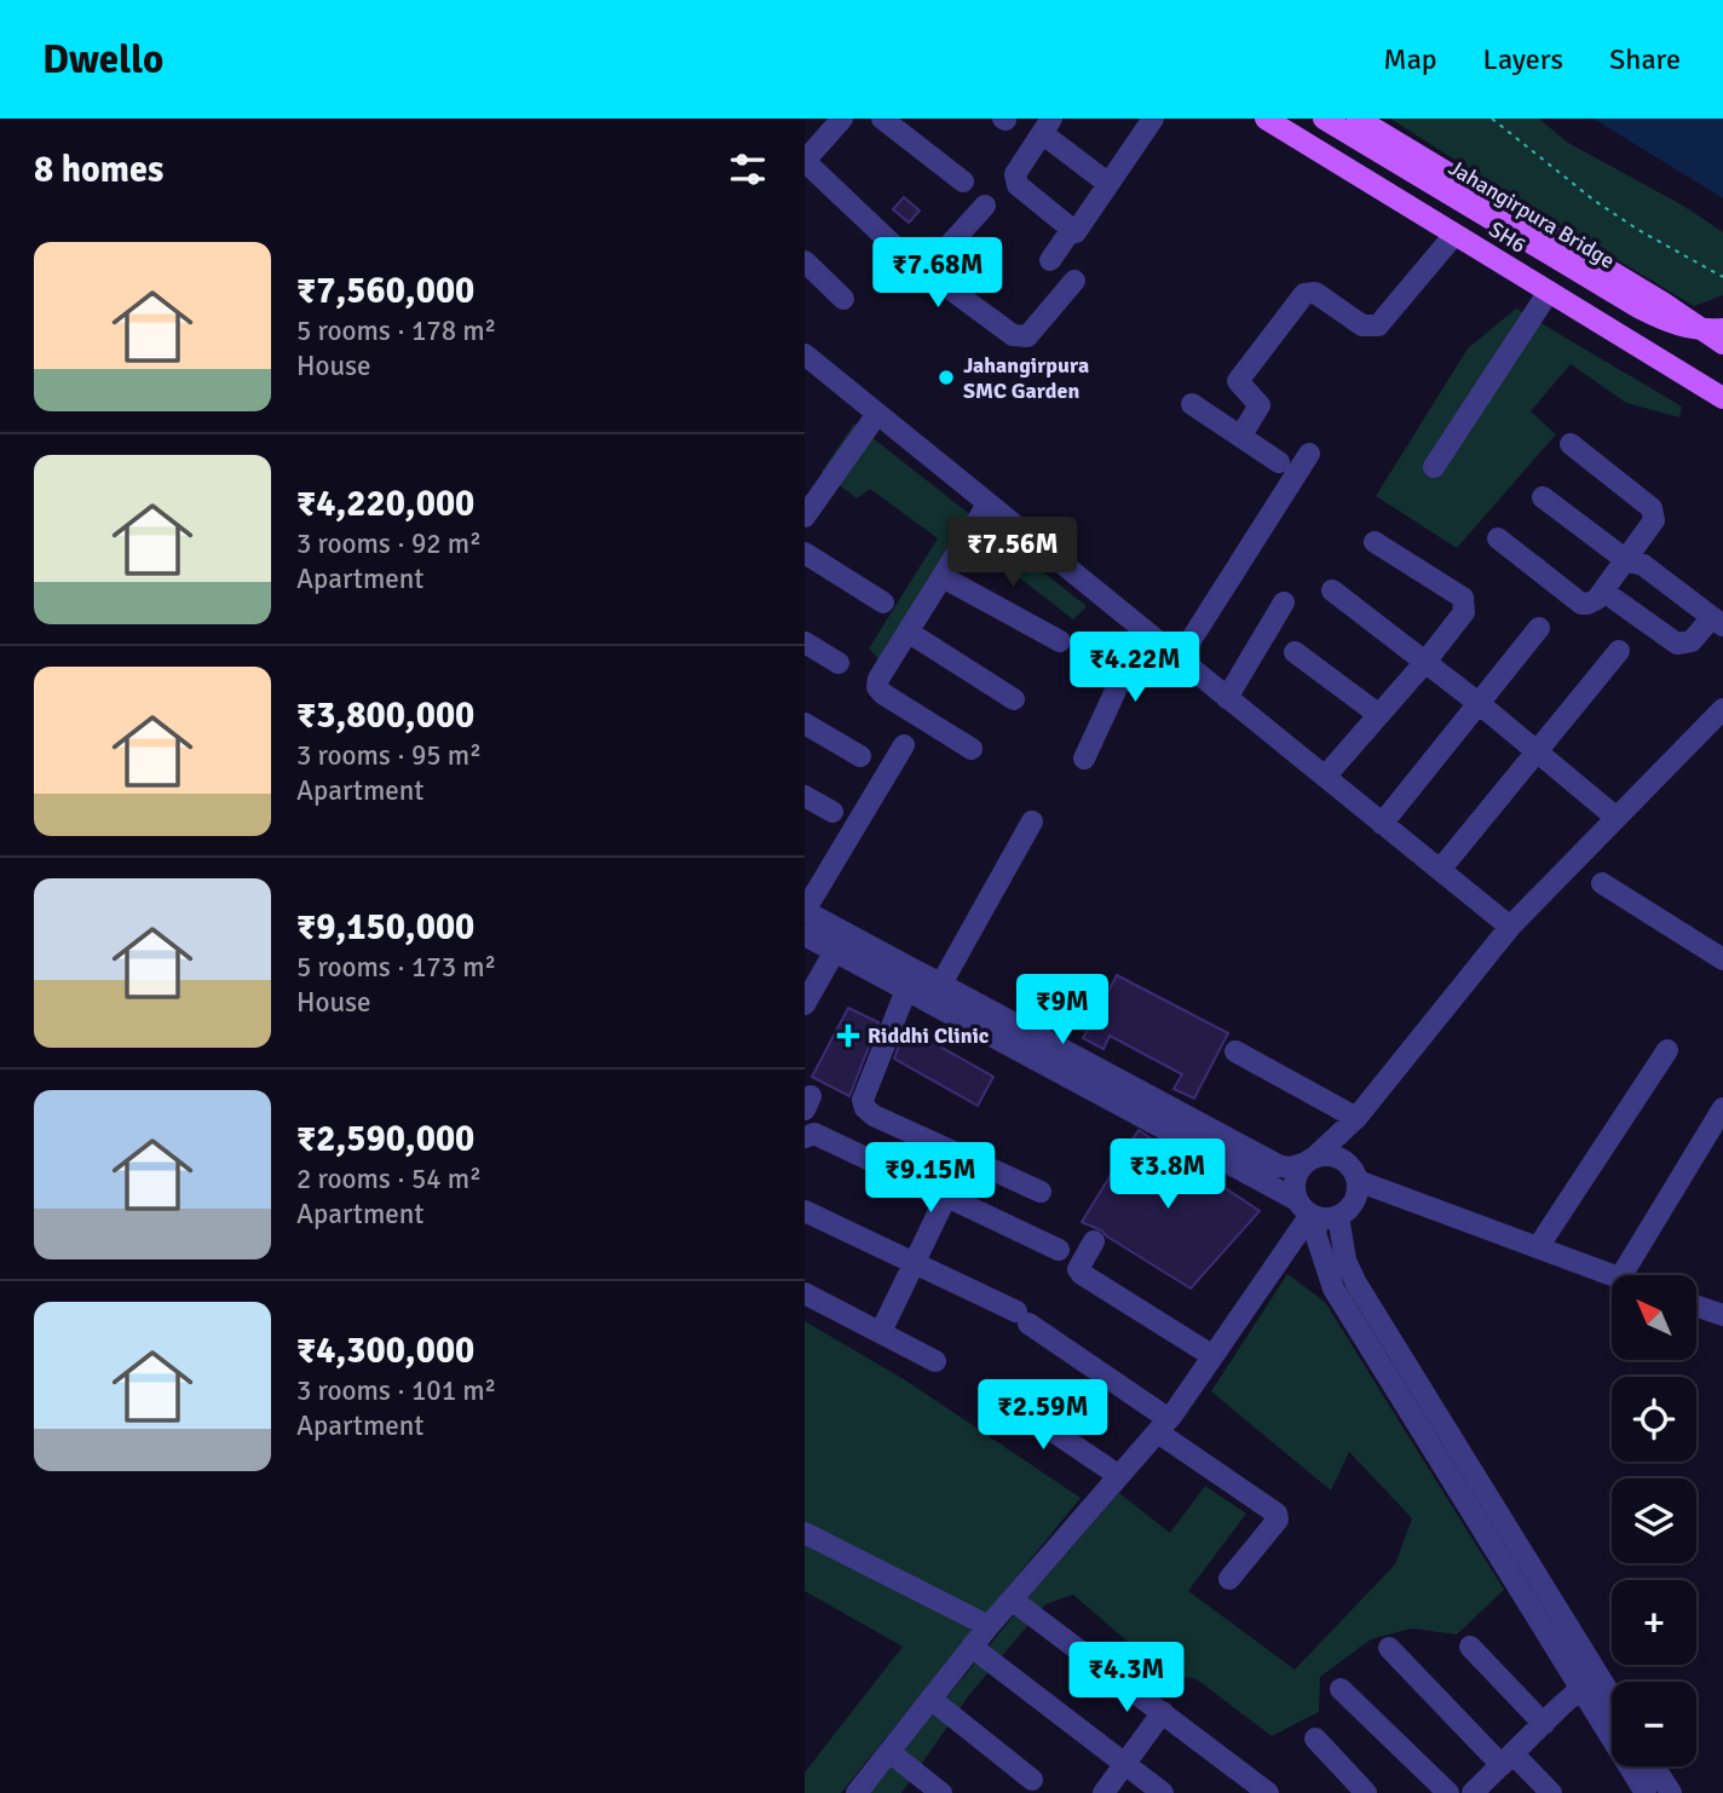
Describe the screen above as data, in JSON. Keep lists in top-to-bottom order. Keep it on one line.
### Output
{"streets":{"main road":["Jahangirpura Bridge","SH6"]},"places":{"other":["Jahangirpura SMC Garden"],"health":["Riddhi Clinic"]},"north":"top left","page":{"header":"Dwello","nav":["Map","Layers","Share"],"heading":"8 homes","list":[{"name":"₹7,560,000","note":"5 rooms · 178 m² · House"},{"name":"₹4,220,000","note":"3 rooms · 92 m² · Apartment"},{"name":"₹3,800,000","note":"3 rooms · 95 m² · Apartment"},{"name":"₹9,150,000","note":"5 rooms · 173 m² · House"},{"name":"₹2,590,000","note":"2 rooms · 54 m² · Apartment"},{"name":"₹4,300,000","note":"3 rooms · 101 m² · Apartment"}],"price":["₹7.68M","₹7.56M","₹4.22M","₹9M","₹3.8M","₹9.15M","₹2.59M","₹4.3M"],"map_buttons":["+","−"]}}
